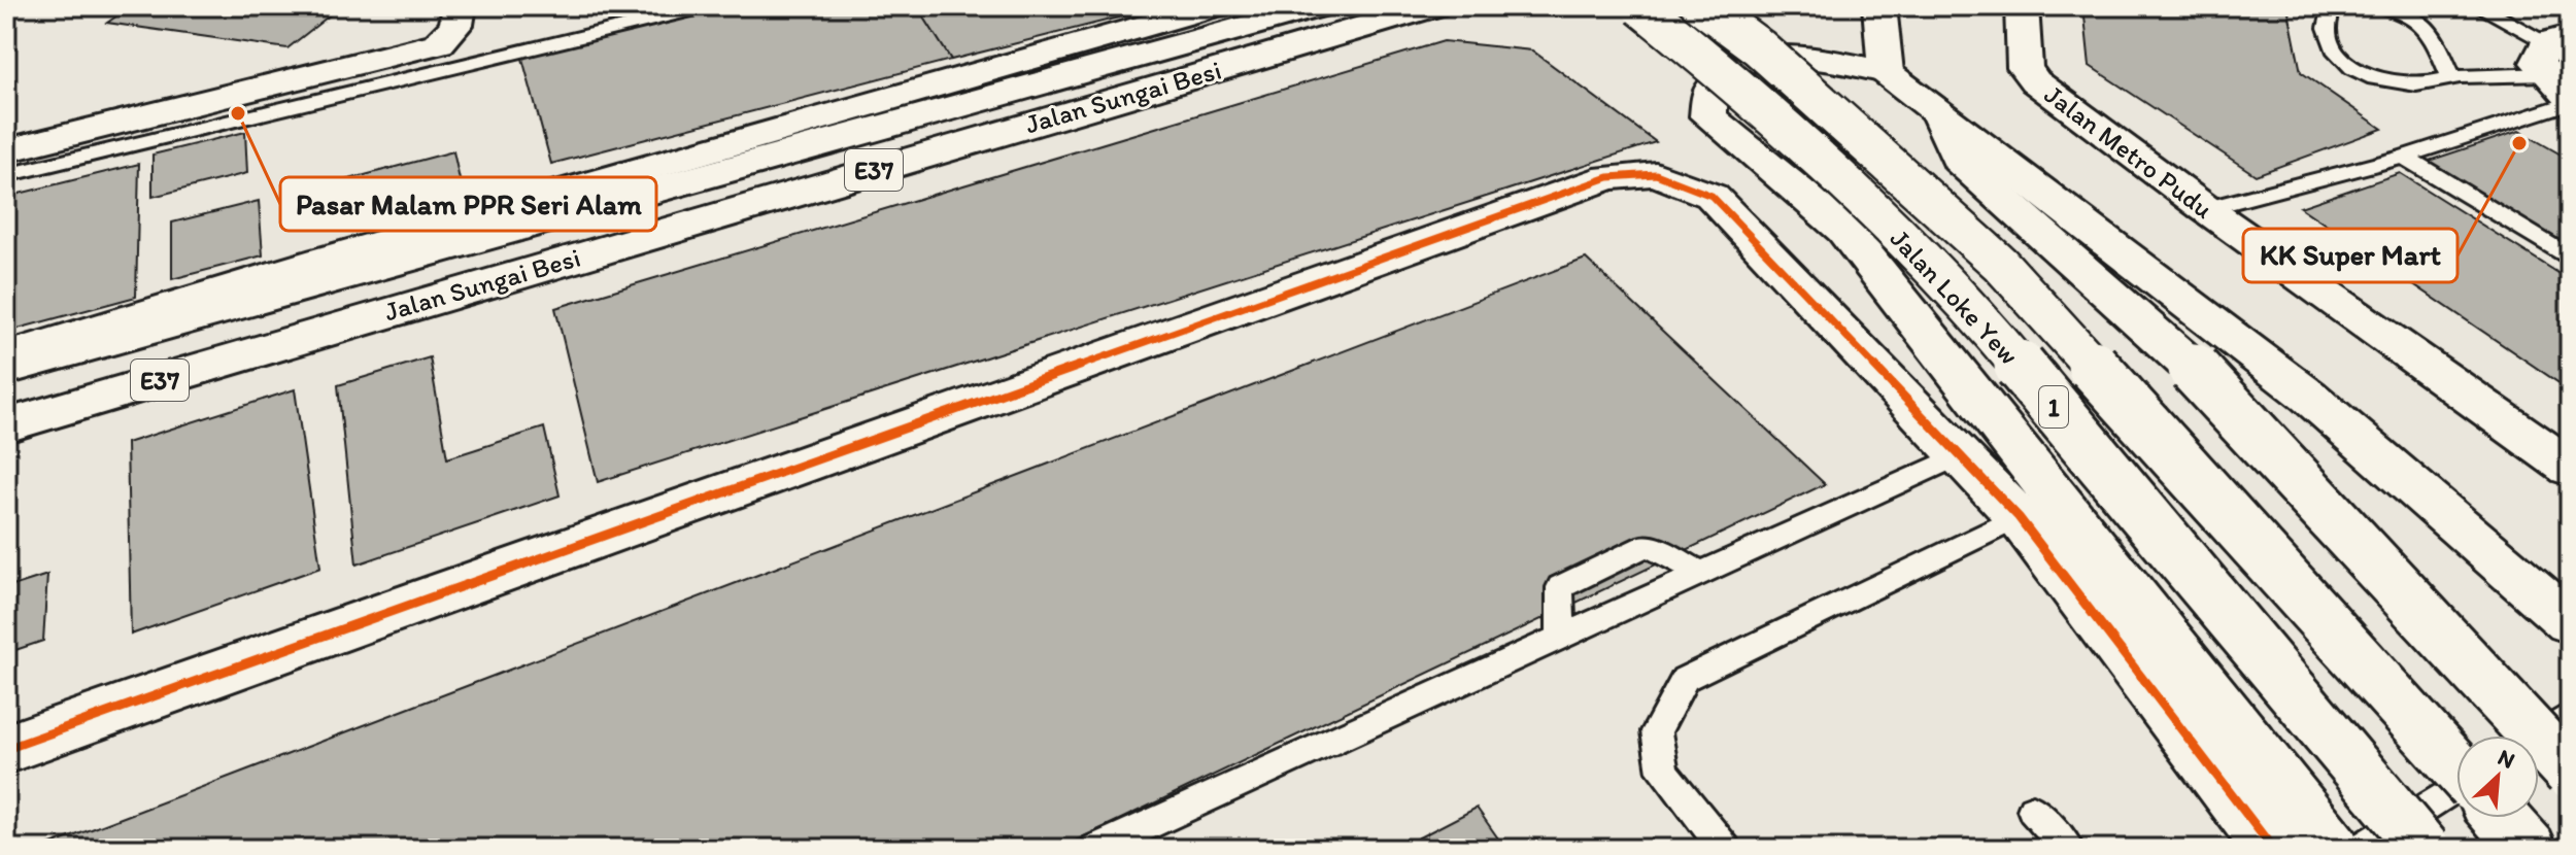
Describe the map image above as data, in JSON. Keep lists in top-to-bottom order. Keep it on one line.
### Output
{"streets":{"main road":["Jalan Sungai Besi","Jalan Metro Pudu","E37","Jalan Loke Yew","1"]},"places":["Pasar Malam PPR Seri Alam","KK Super Mart"],"north":"top right"}
